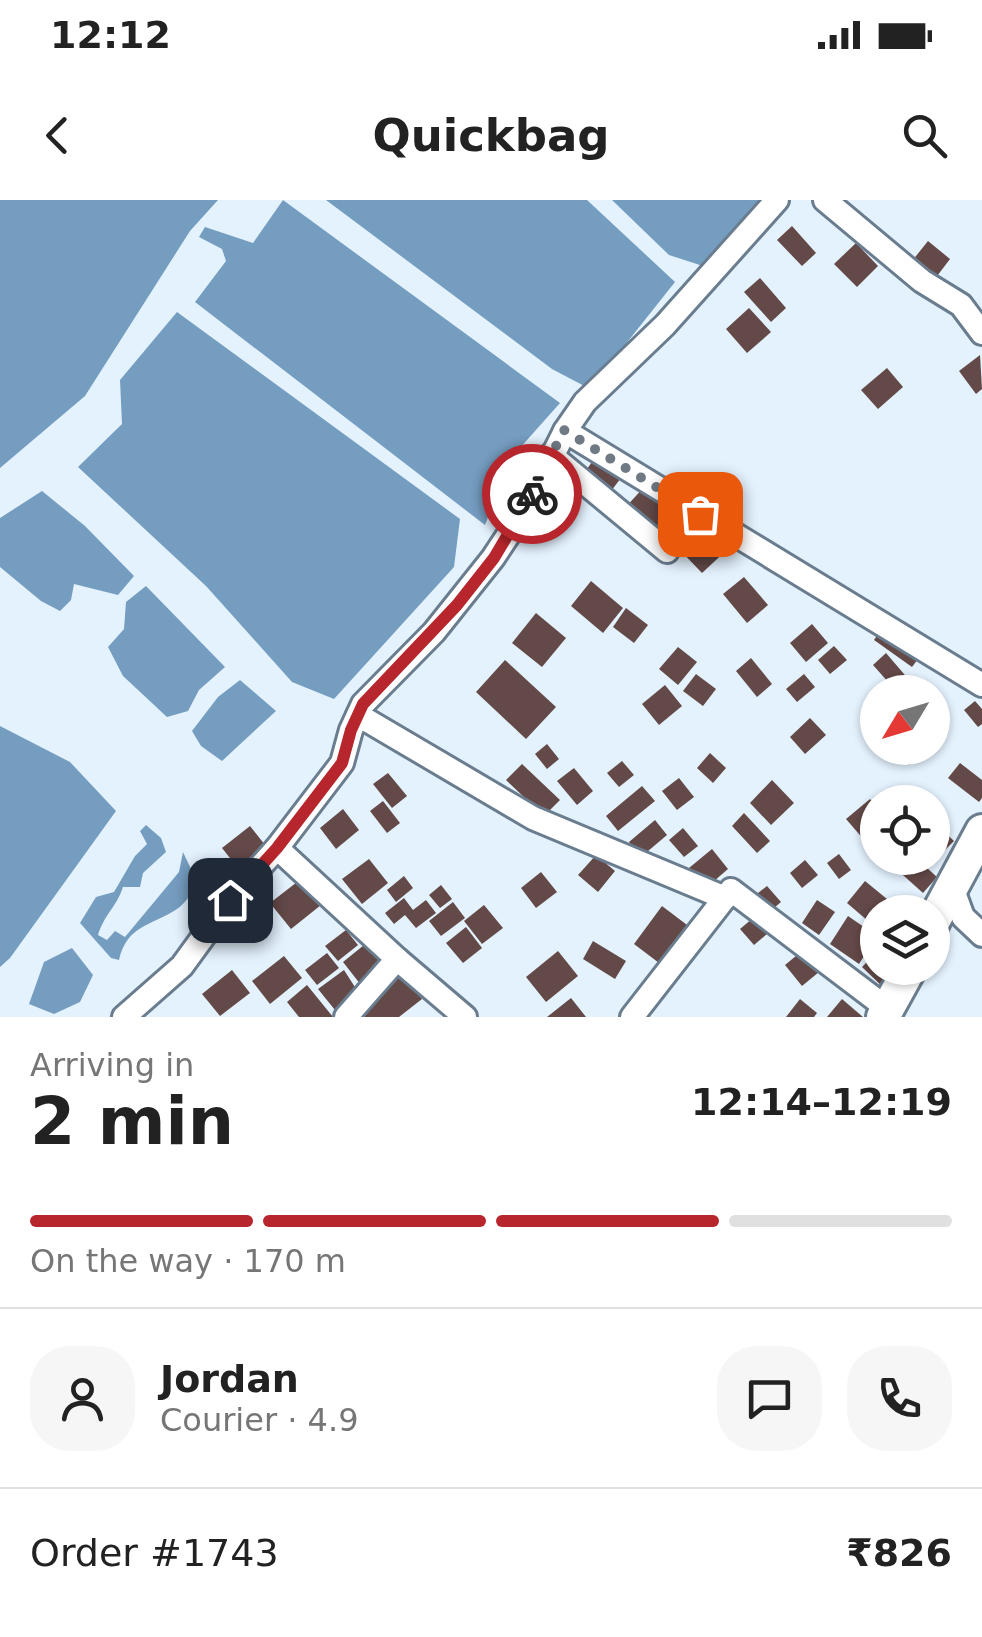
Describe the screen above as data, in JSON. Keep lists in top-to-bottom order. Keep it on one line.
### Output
{"north":"bottom left","page":{"status":"12:12","header":"Quickbag","heading":["2 min","Arriving in","12:14–12:19"],"panel":["Jordan","Courier · 4.9","Order #1743","₹826"],"bar":"On the way · 170 m"}}
